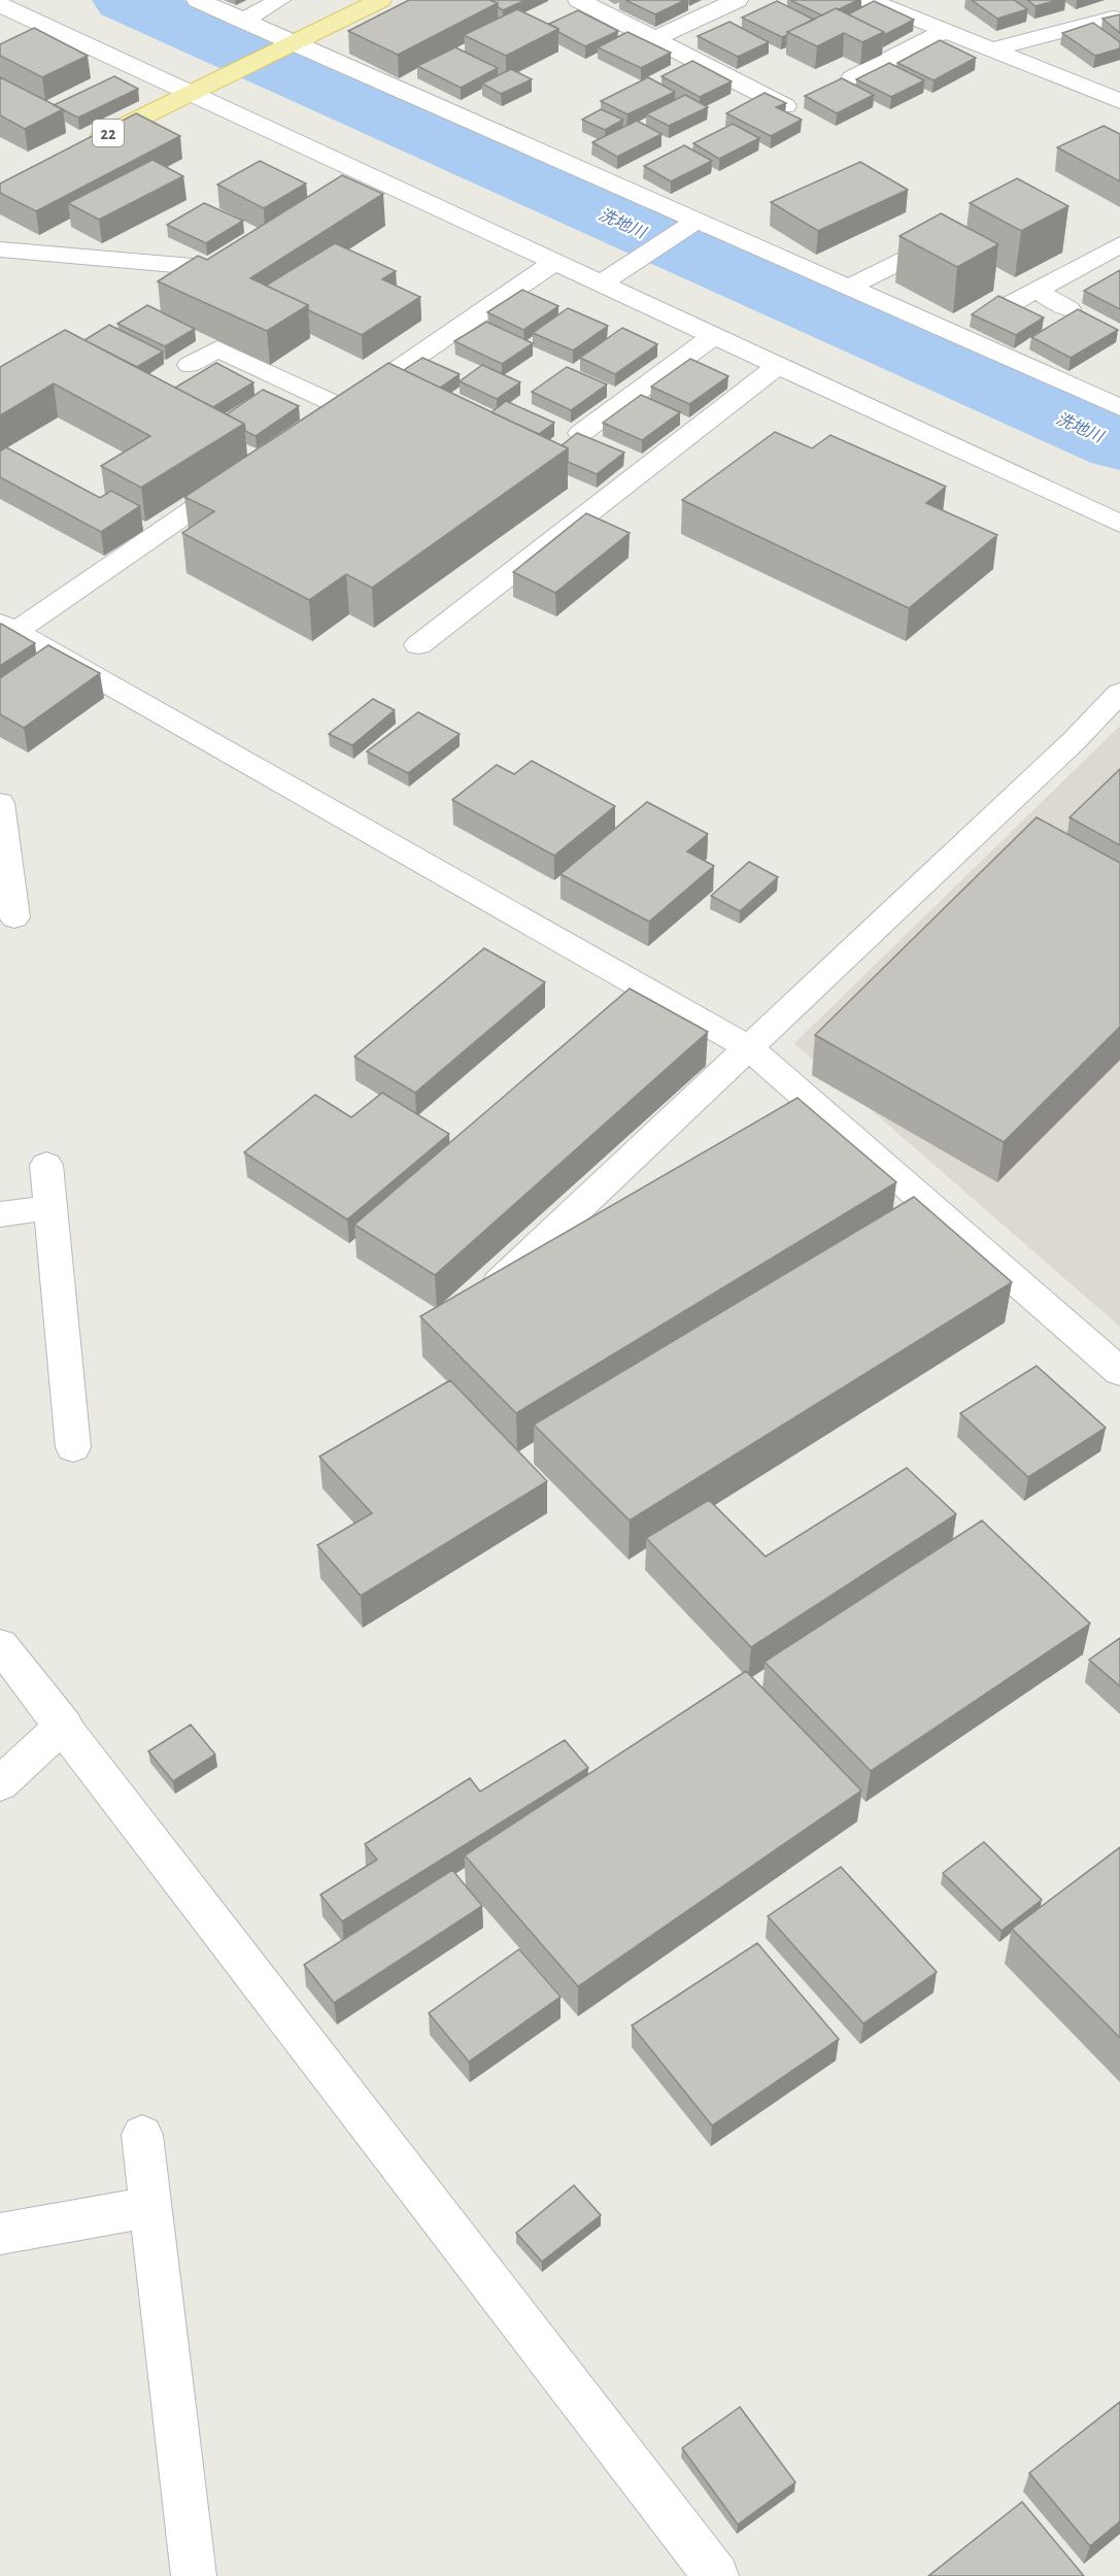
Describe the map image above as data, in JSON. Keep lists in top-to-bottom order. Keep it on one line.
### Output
{"streets":{"main road":["22"]},"water":["洗地川"]}
